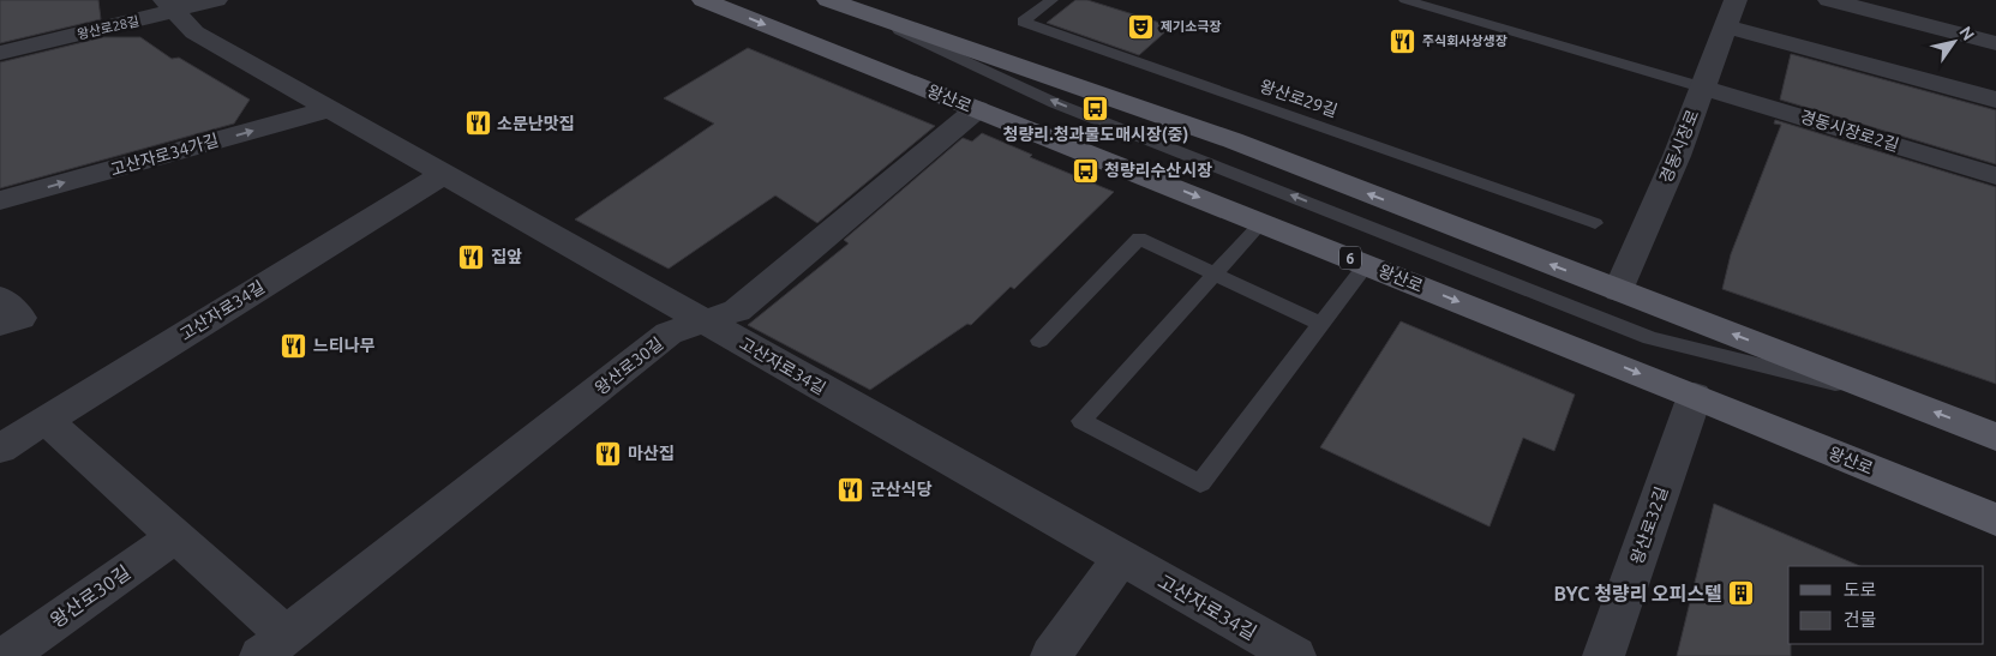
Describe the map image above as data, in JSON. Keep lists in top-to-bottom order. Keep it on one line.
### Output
{"streets":{"main road":["왕산로","6"],"street":["왕산로28길","경동시장로2길","경동시장로","고산자로34가길","고산자로34길","왕산로30길","왕산로32길"],"lane":["왕산로29길"]},"crossings":[["왕산로28길","고산자로34길"],["왕산로","왕산로30길"],["왕산로","왕산로32길"],["경동시장로2길","경동시장로"],["고산자로34가길","고산자로34길"],["고산자로34길","왕산로30길"]],"one_way":["고산자로34가길"],"places":{"theatre":["제기소극장"],"restaurant":["주식회사상생장","소문난맛집","집앞","느티나무","마산집","군산식당"],"bus stop":["청량리.청과물도매시장(중)","청량리수산시장"],"building":["BYC 청량리 오피스텔"]},"legend":["도로","건물"],"north":"top right"}
